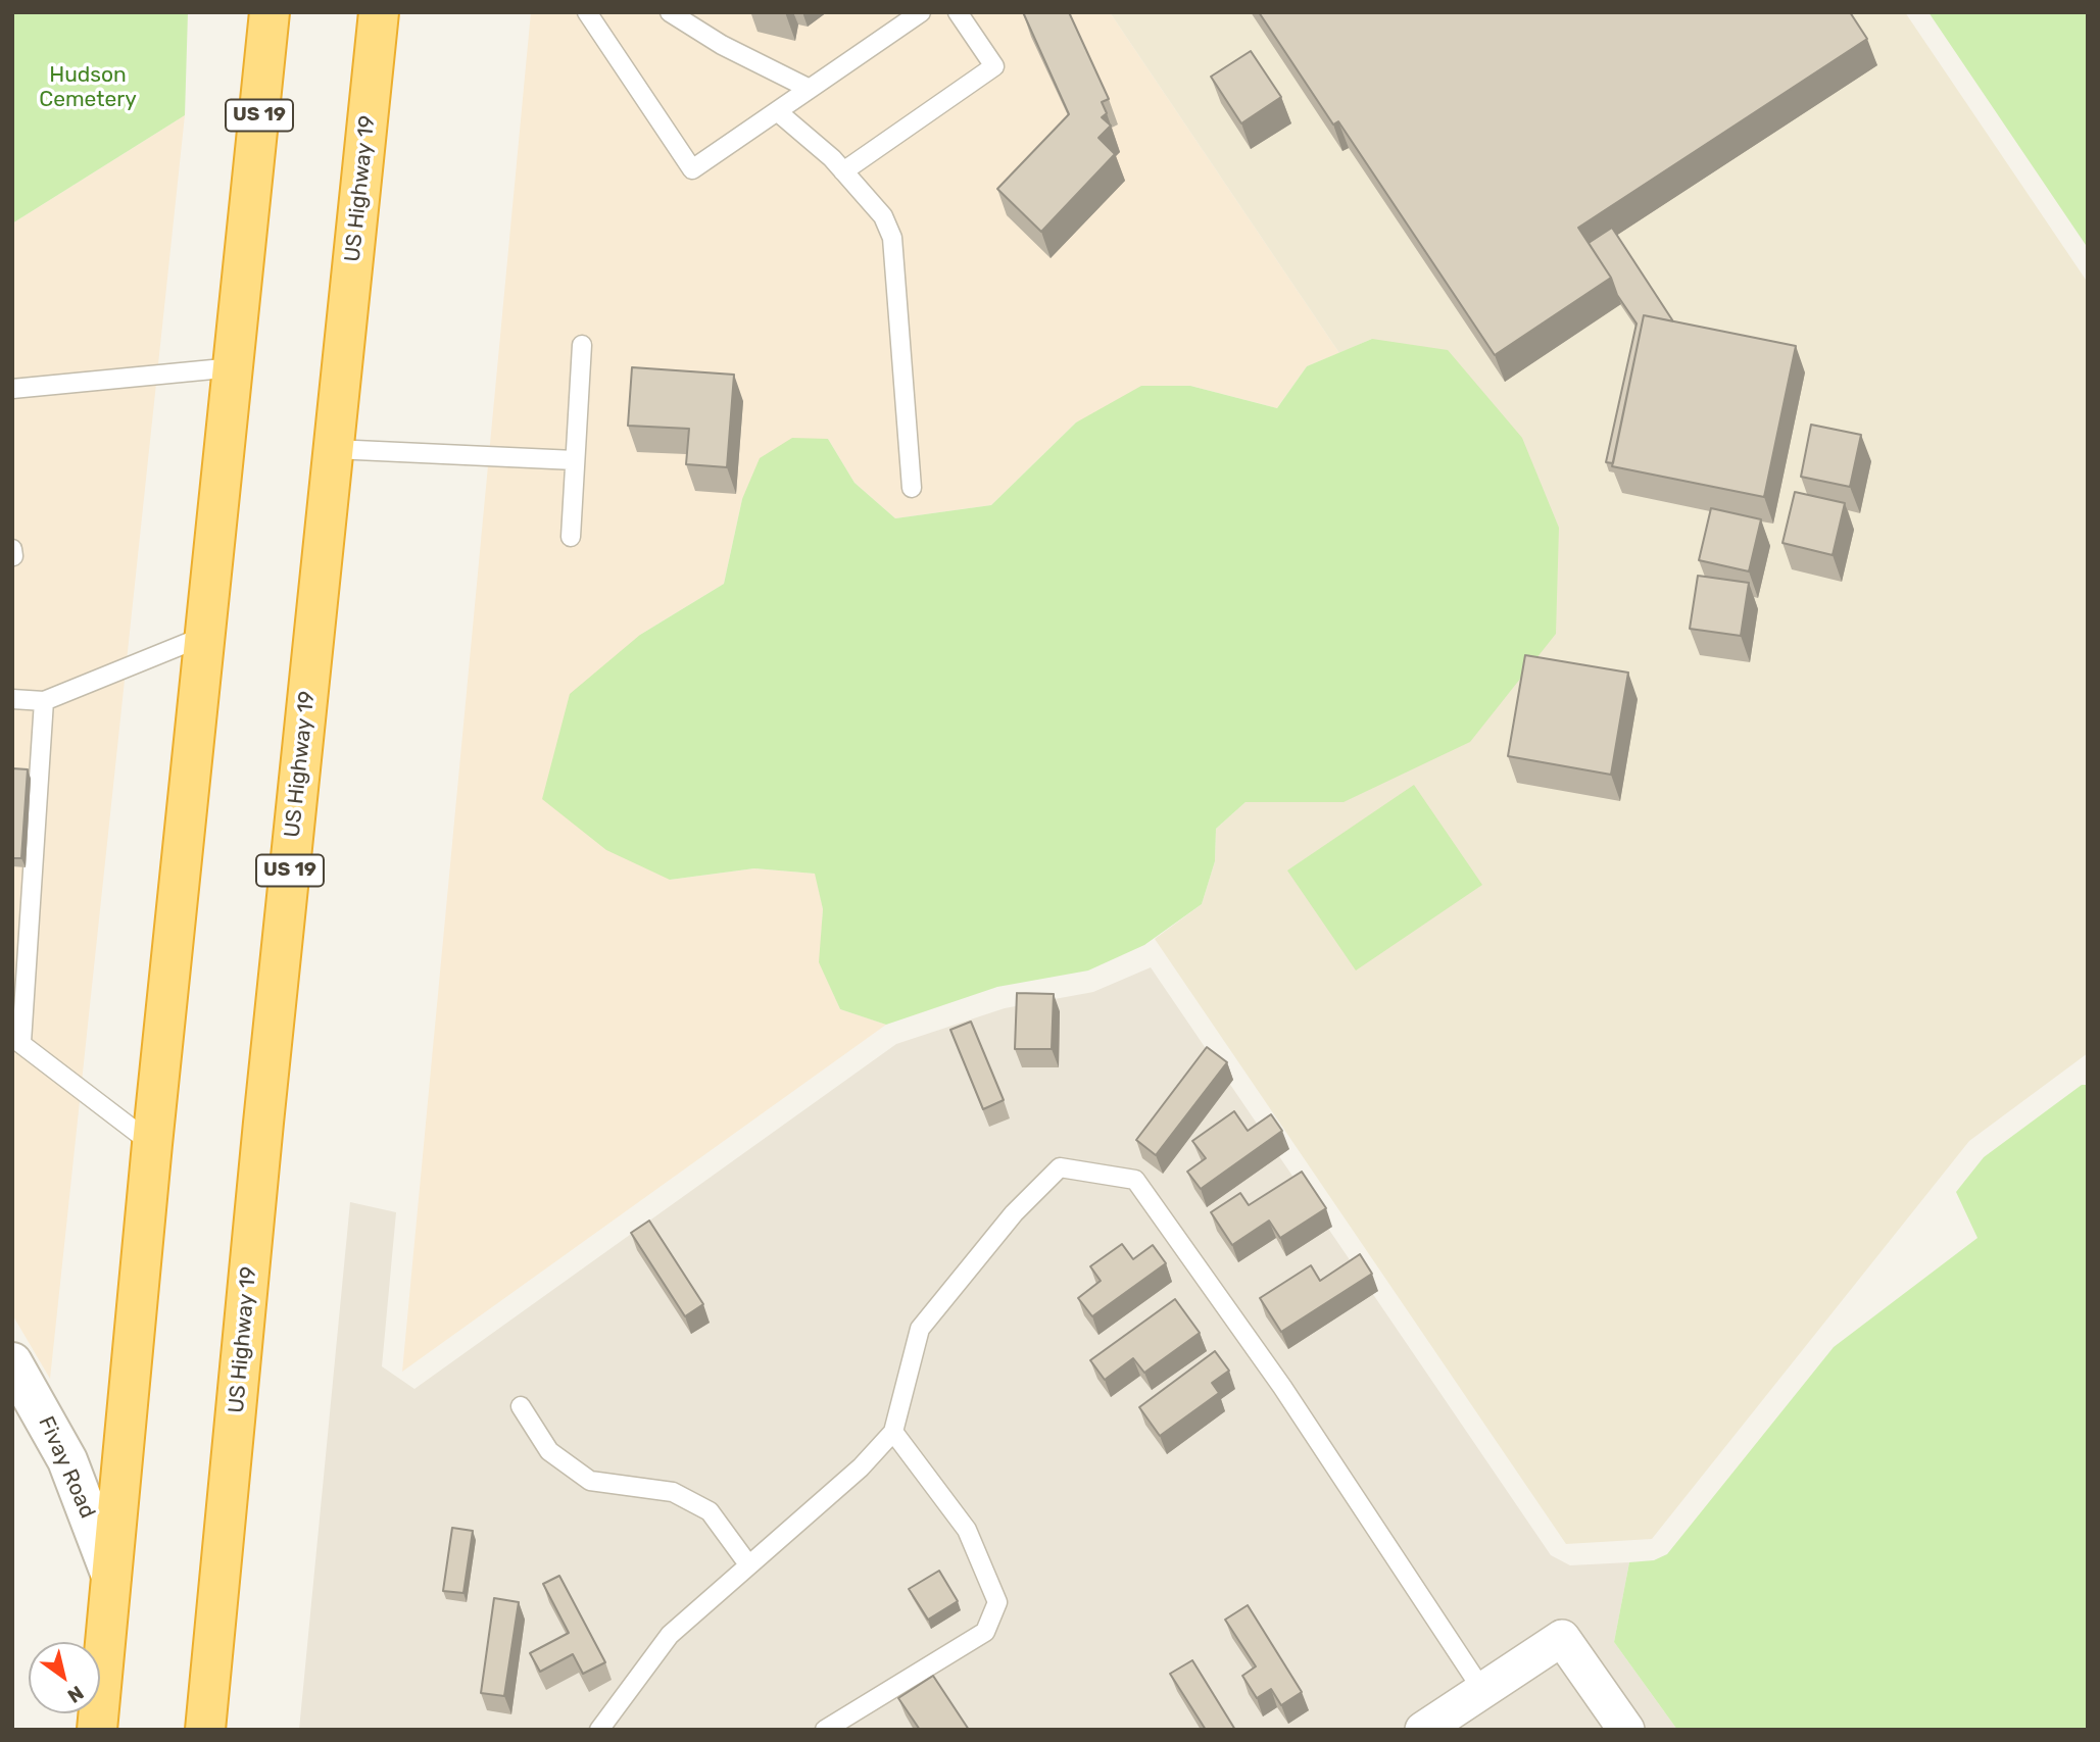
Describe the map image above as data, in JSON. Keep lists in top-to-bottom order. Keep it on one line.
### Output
{"streets":{"highway":["US 19","US Highway 19"],"street":["Fivay Road"]},"crossings":[["US 19","Fivay Road"]],"parks":["Hudson Cemetery"],"north":"bottom right"}
